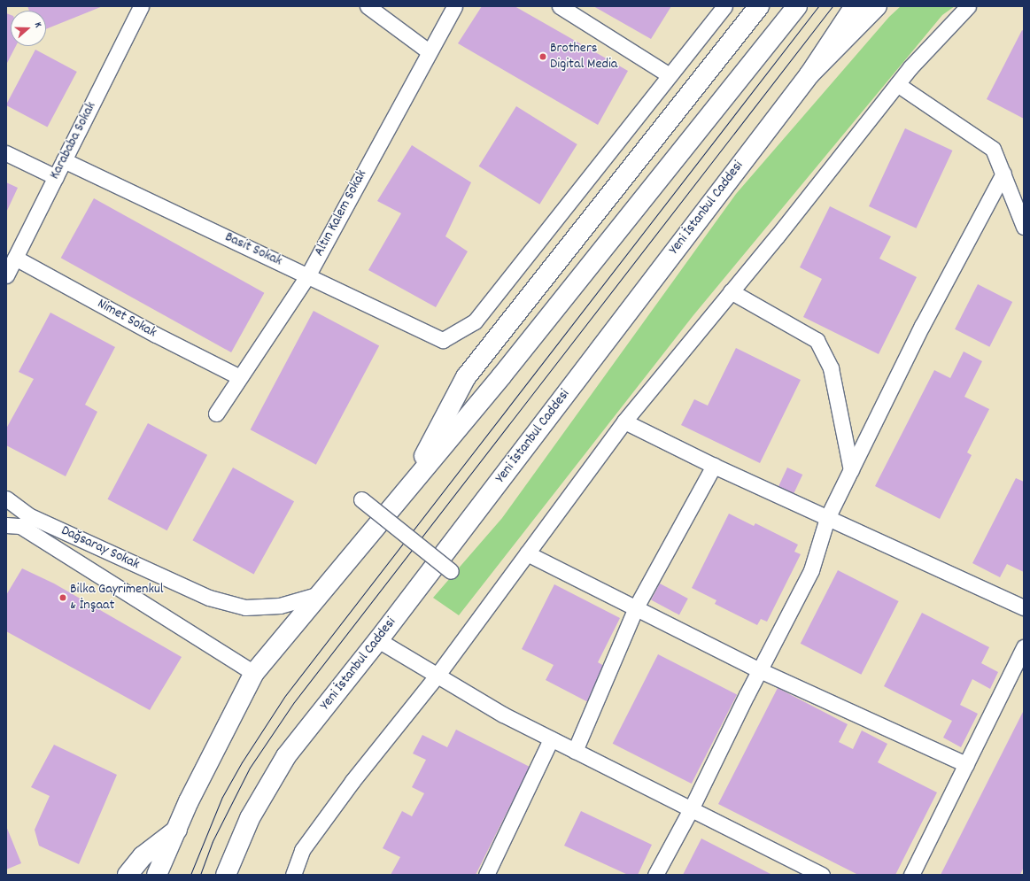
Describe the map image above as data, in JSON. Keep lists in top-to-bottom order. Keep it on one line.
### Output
{"streets":{"main road":["Yeni İstanbul Caddesi"],"street":["Karababa Sokak","Altın Kalem Sokak","Basit Sokak","Nimet Sokak","Dağsaray Sokak"]},"crossings":[["Karababa Sokak","Basit Sokak"],["Karababa Sokak","Nimet Sokak"],["Altın Kalem Sokak","Basit Sokak"],["Altın Kalem Sokak","Nimet Sokak"]],"places":["Brothers Digital Media","Bilka Gayrimenkul & İnşaat"],"north":"right"}
